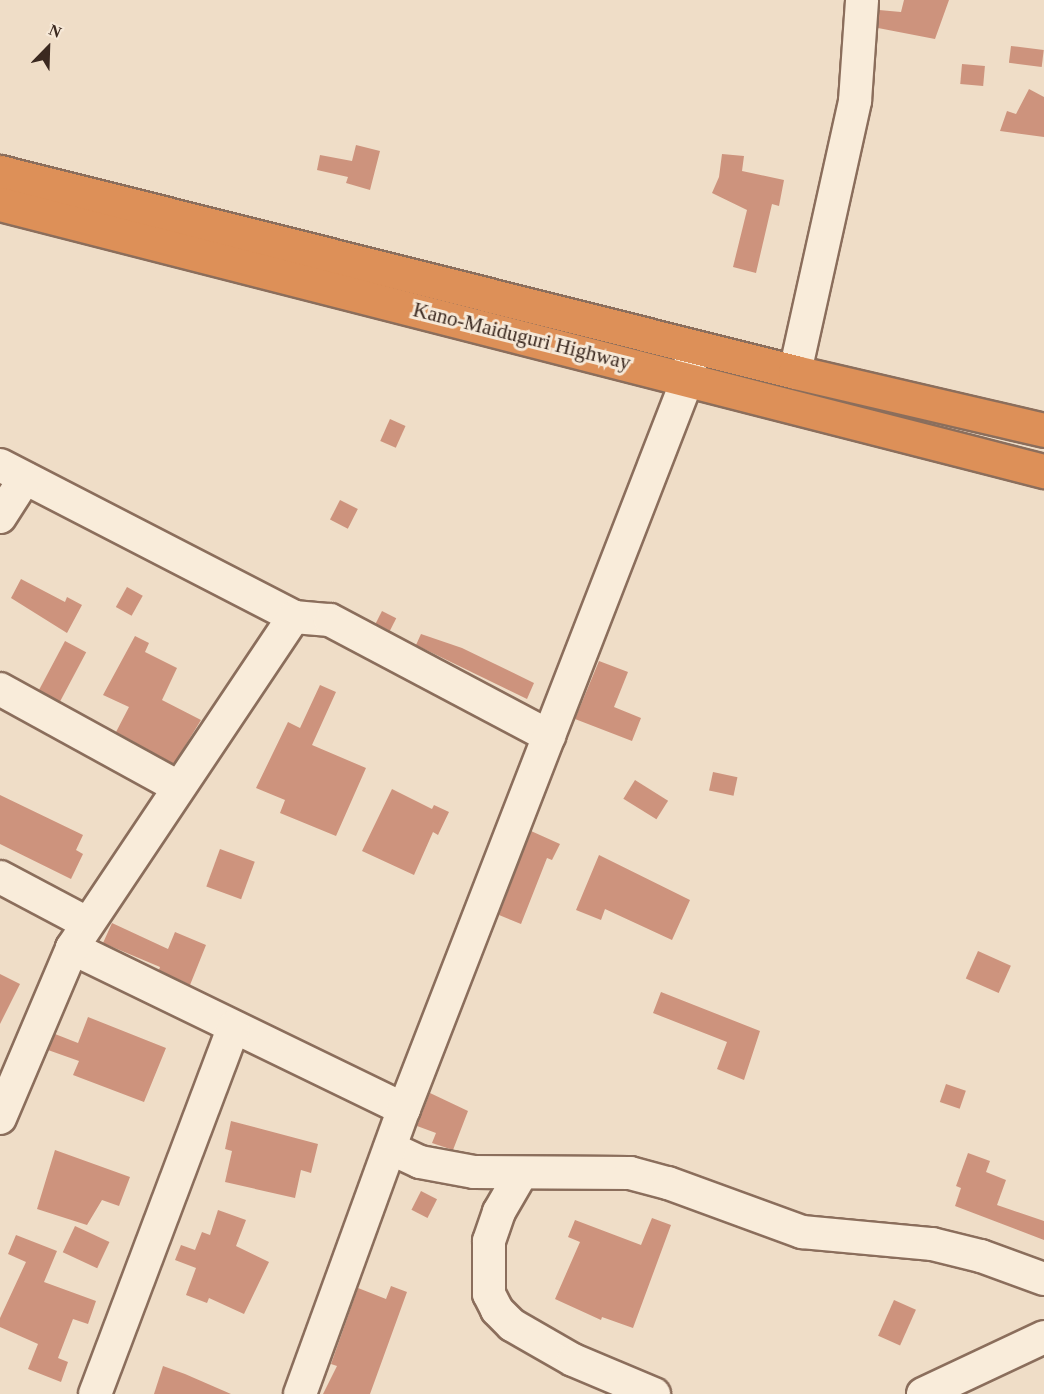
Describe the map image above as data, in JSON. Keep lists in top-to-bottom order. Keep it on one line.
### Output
{"streets":{"highway":["Kano-Maiduguri Highway"]},"north":"top right"}
